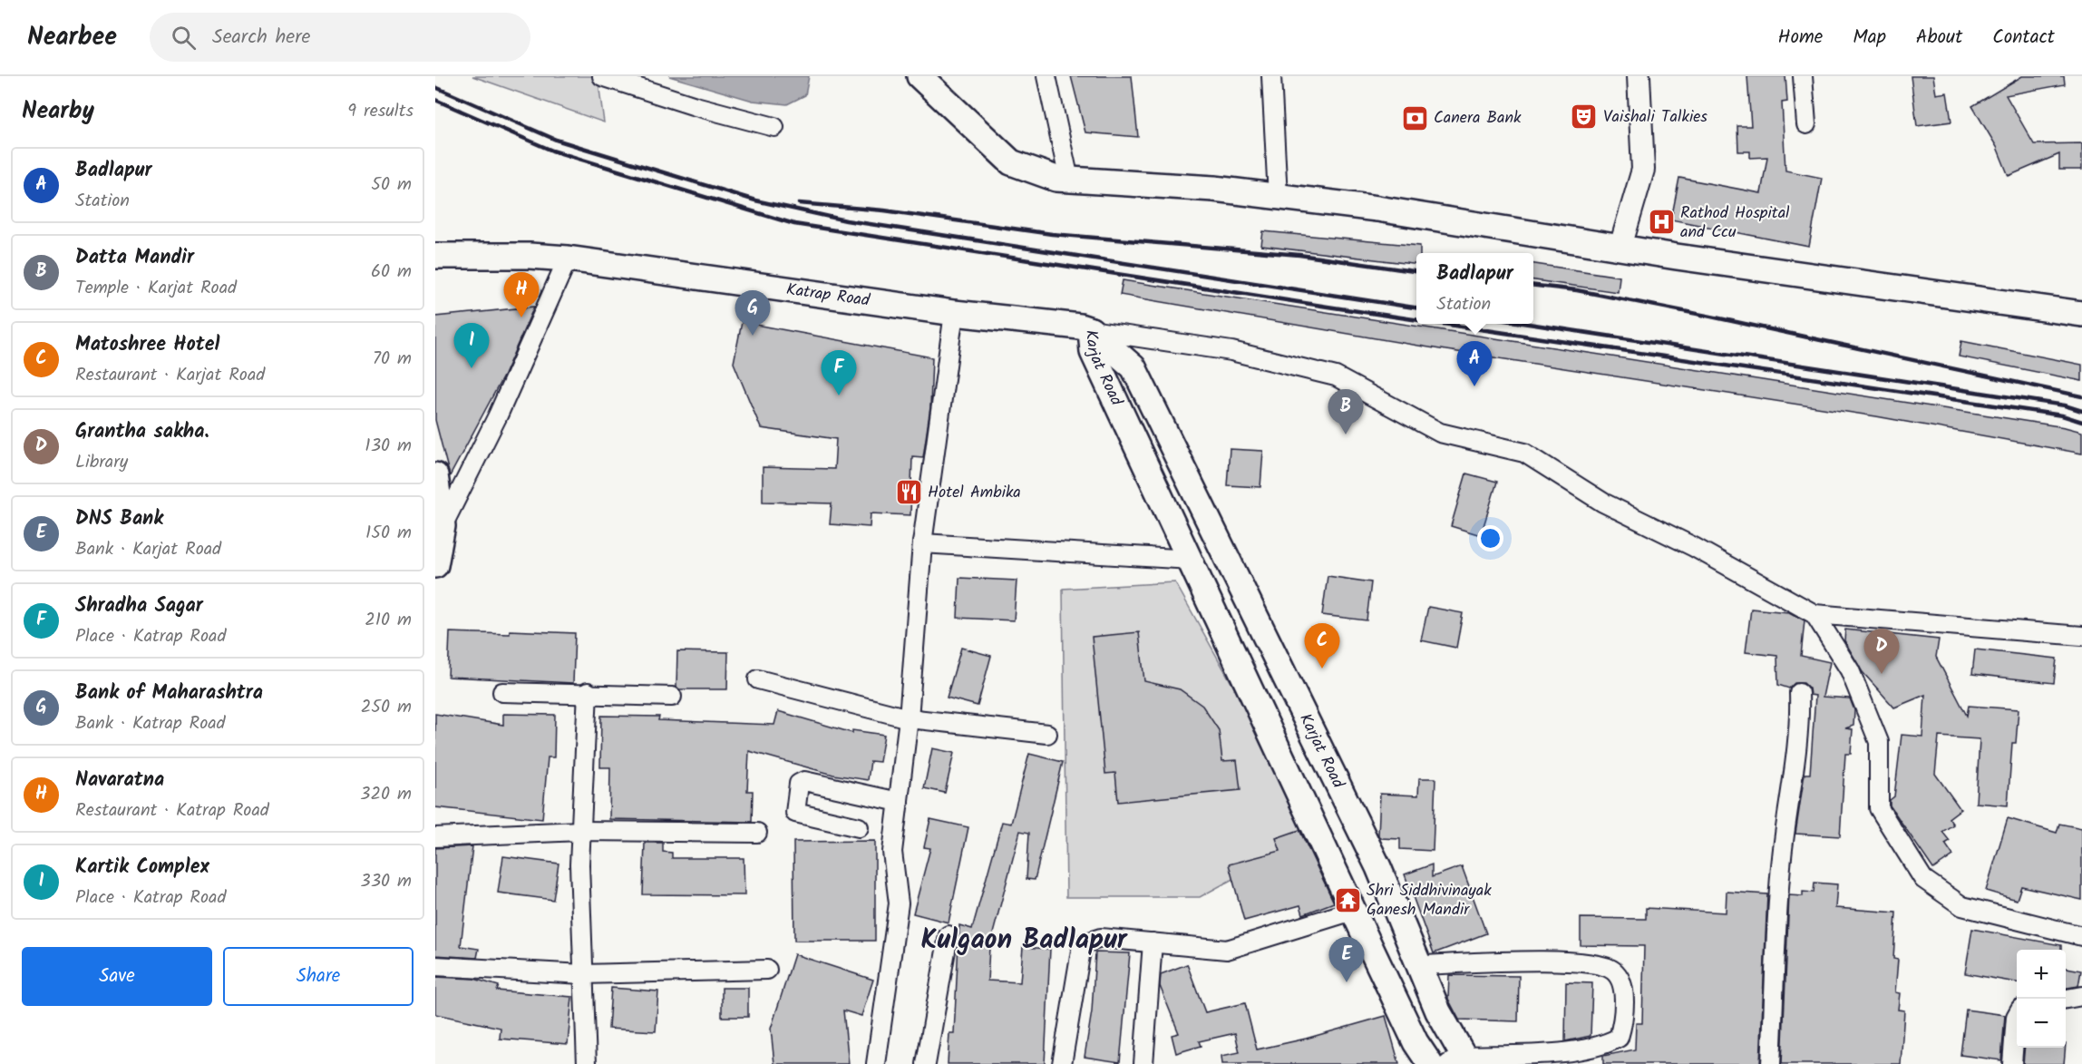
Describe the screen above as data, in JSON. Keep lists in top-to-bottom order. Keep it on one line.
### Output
{"streets":{"main road":["Katrap Road","Karjat Road"]},"crossings":[["Katrap Road","Karjat Road"]],"districts":["Kulgaon Badlapur"],"places":{"theatre":["Vaishali Talkies"],"bank":["Canera Bank"],"hospital":["Rathod Hospital and Ccu"],"restaurant":["Hotel Ambika"],"temple":["Shri Siddhivinayak Ganesh Mandir"]},"page":{"header":"Nearbee","search":"Search here","nav":["Home","Map","About","Contact"],"heading":["Nearby","9 results"],"list":[{"mark":"A","name":"Badlapur","note":"Station","value":"50 m"},{"mark":"B","name":"Datta Mandir","note":"Temple · Karjat Road","value":"60 m"},{"mark":"C","name":"Matoshree Hotel","note":"Restaurant · Karjat Road","value":"70 m"},{"mark":"D","name":"Grantha sakha.","note":"Library","value":"130 m"},{"mark":"E","name":"DNS Bank","note":"Bank · Karjat Road","value":"150 m"},{"mark":"F","name":"Shradha Sagar","note":"Place · Katrap Road","value":"210 m"},{"mark":"G","name":"Bank of Maharashtra","note":"Bank · Katrap Road","value":"250 m"},{"mark":"H","name":"Navaratna","note":"Restaurant · Katrap Road","value":"320 m"},{"mark":"I","name":"Kartik Complex","note":"Place · Katrap Road","value":"330 m"}],"popup":["Badlapur","Station"],"pins":["H","G","I","A","F","B","C","D","E"],"buttons":["Save","Share"],"map_buttons":["+","−"]}}
